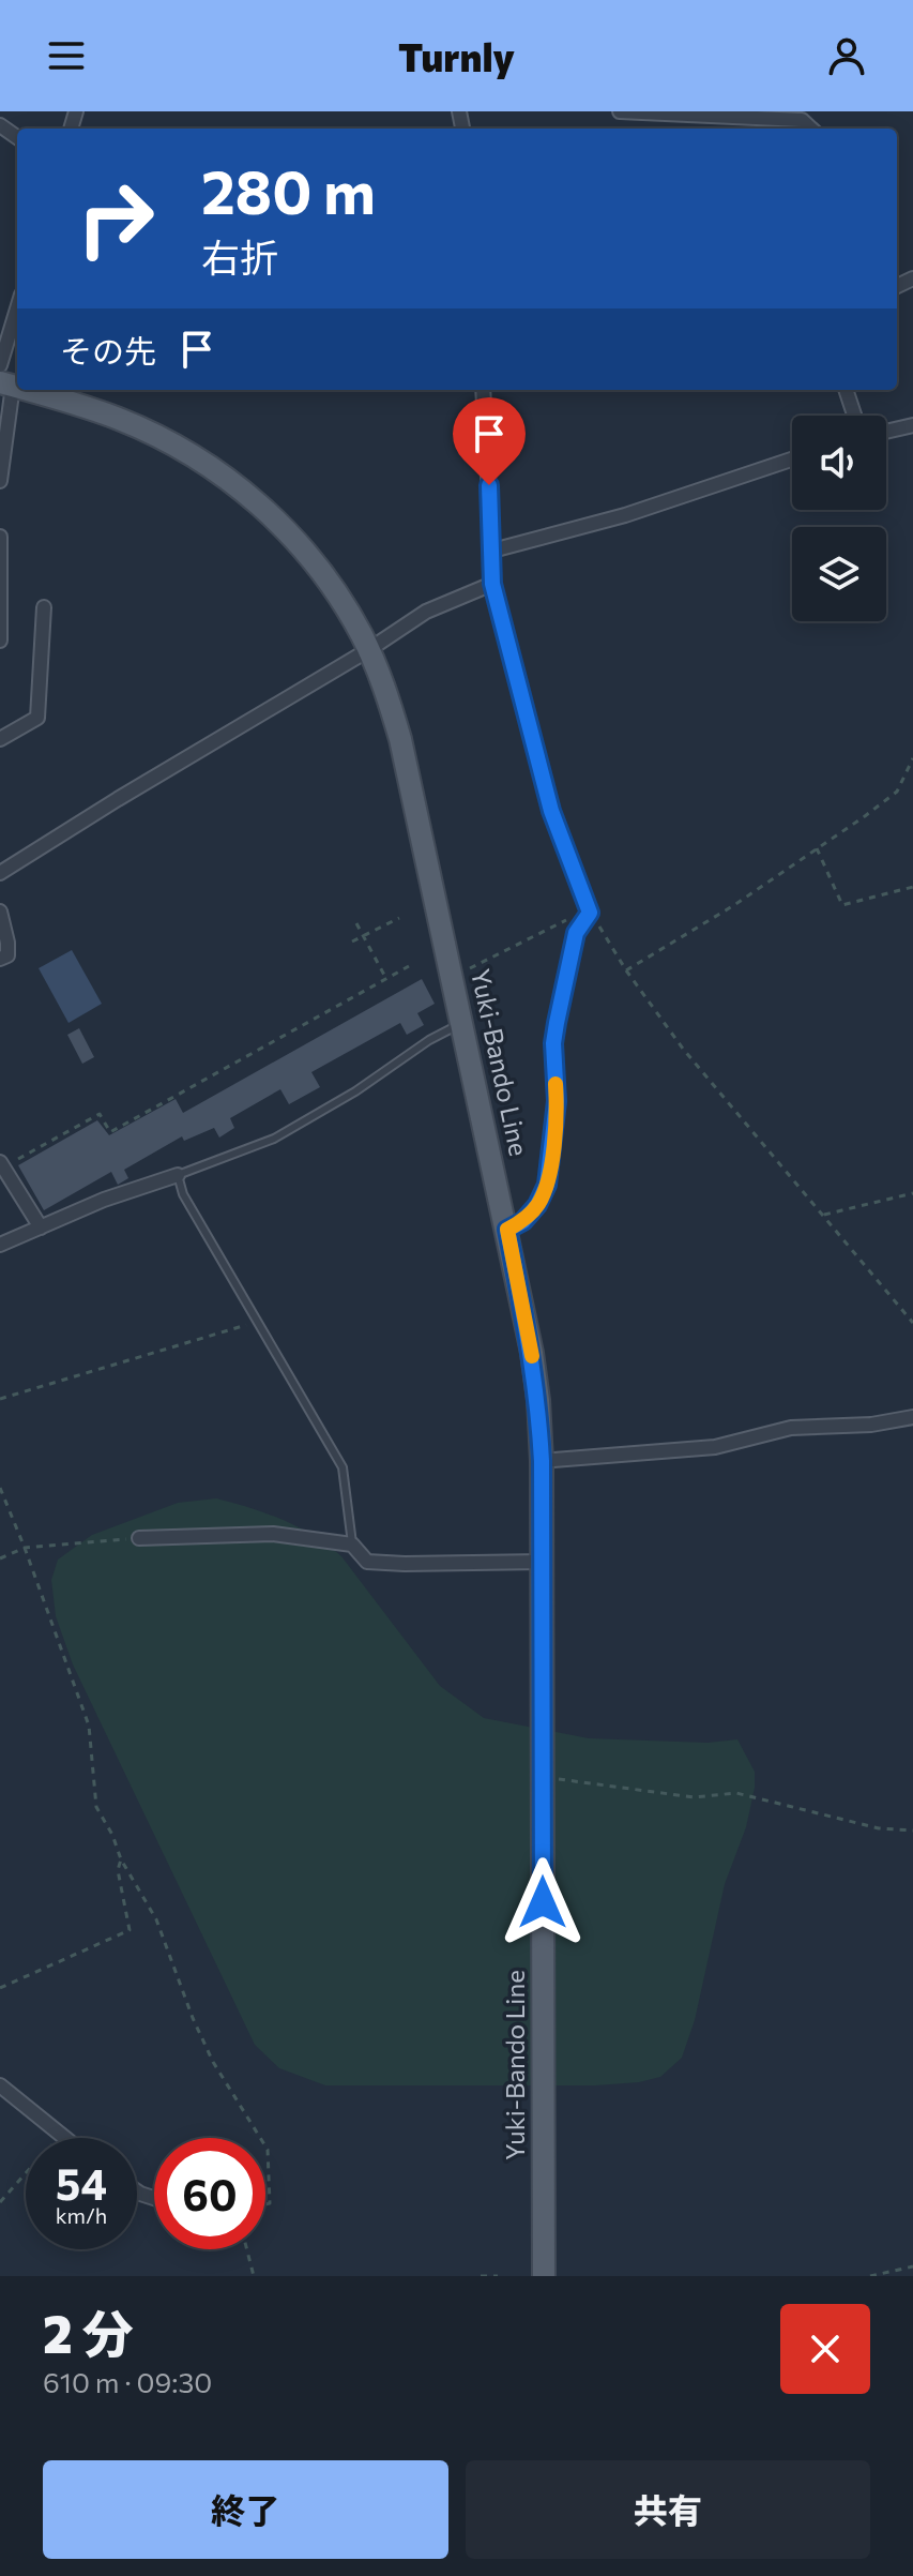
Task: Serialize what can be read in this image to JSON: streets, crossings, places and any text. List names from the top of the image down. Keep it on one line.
{"streets":{"main road":["Yuki-Bando Line"]},"page":{"header":"Turnly","turn":["280 m","右折"],"then":"その先","speed":"54 km/h","limit":"60","heading":["2 分","610 m · 09:30"],"buttons":["終了","共有"]}}
